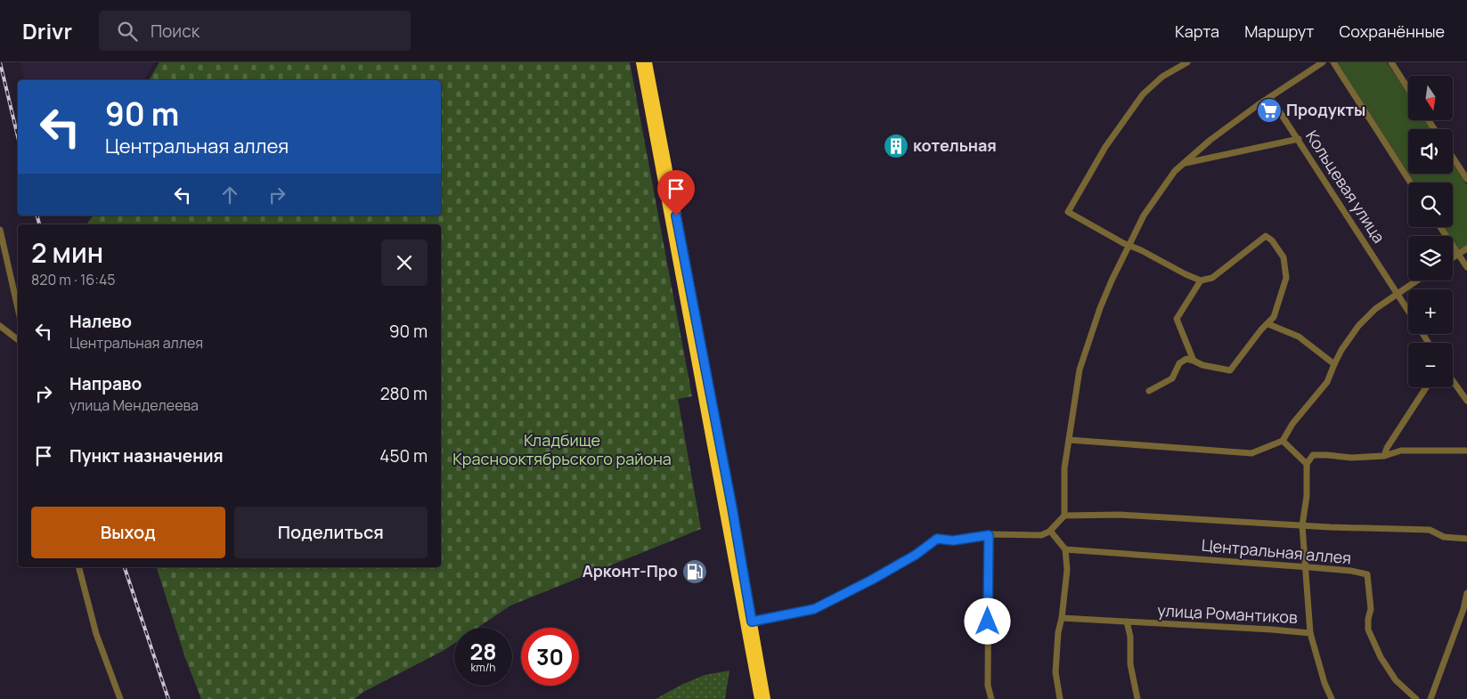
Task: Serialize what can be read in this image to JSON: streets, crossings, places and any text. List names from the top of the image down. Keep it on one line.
{"streets":{"street":["Кольцевая улица","Центральная аллея","улица Романтиков"]},"parks":["Кладбище Краснооктябрьского района"],"places":{"supermarket":["Продукты"],"building":["котельная"],"fuel station":["Арконт-Про"]},"north":"bottom","page":{"header":"Drivr","search":"Поиск","nav":["Карта","Маршрут","Сохранённые"],"map_buttons":["+","−"],"turn":["90 m","Центральная аллея"],"heading":["2 мин","820 m · 16:45"],"list":[{"name":"Налево","note":"Центральная аллея","value":"90 m"},{"name":"Направо","note":"улица Менделеева","value":"280 m"},{"name":"Пункт назначения","value":"450 m"}],"buttons":["Выход","Поделиться"],"speed":"28 km/h","limit":"30"}}
